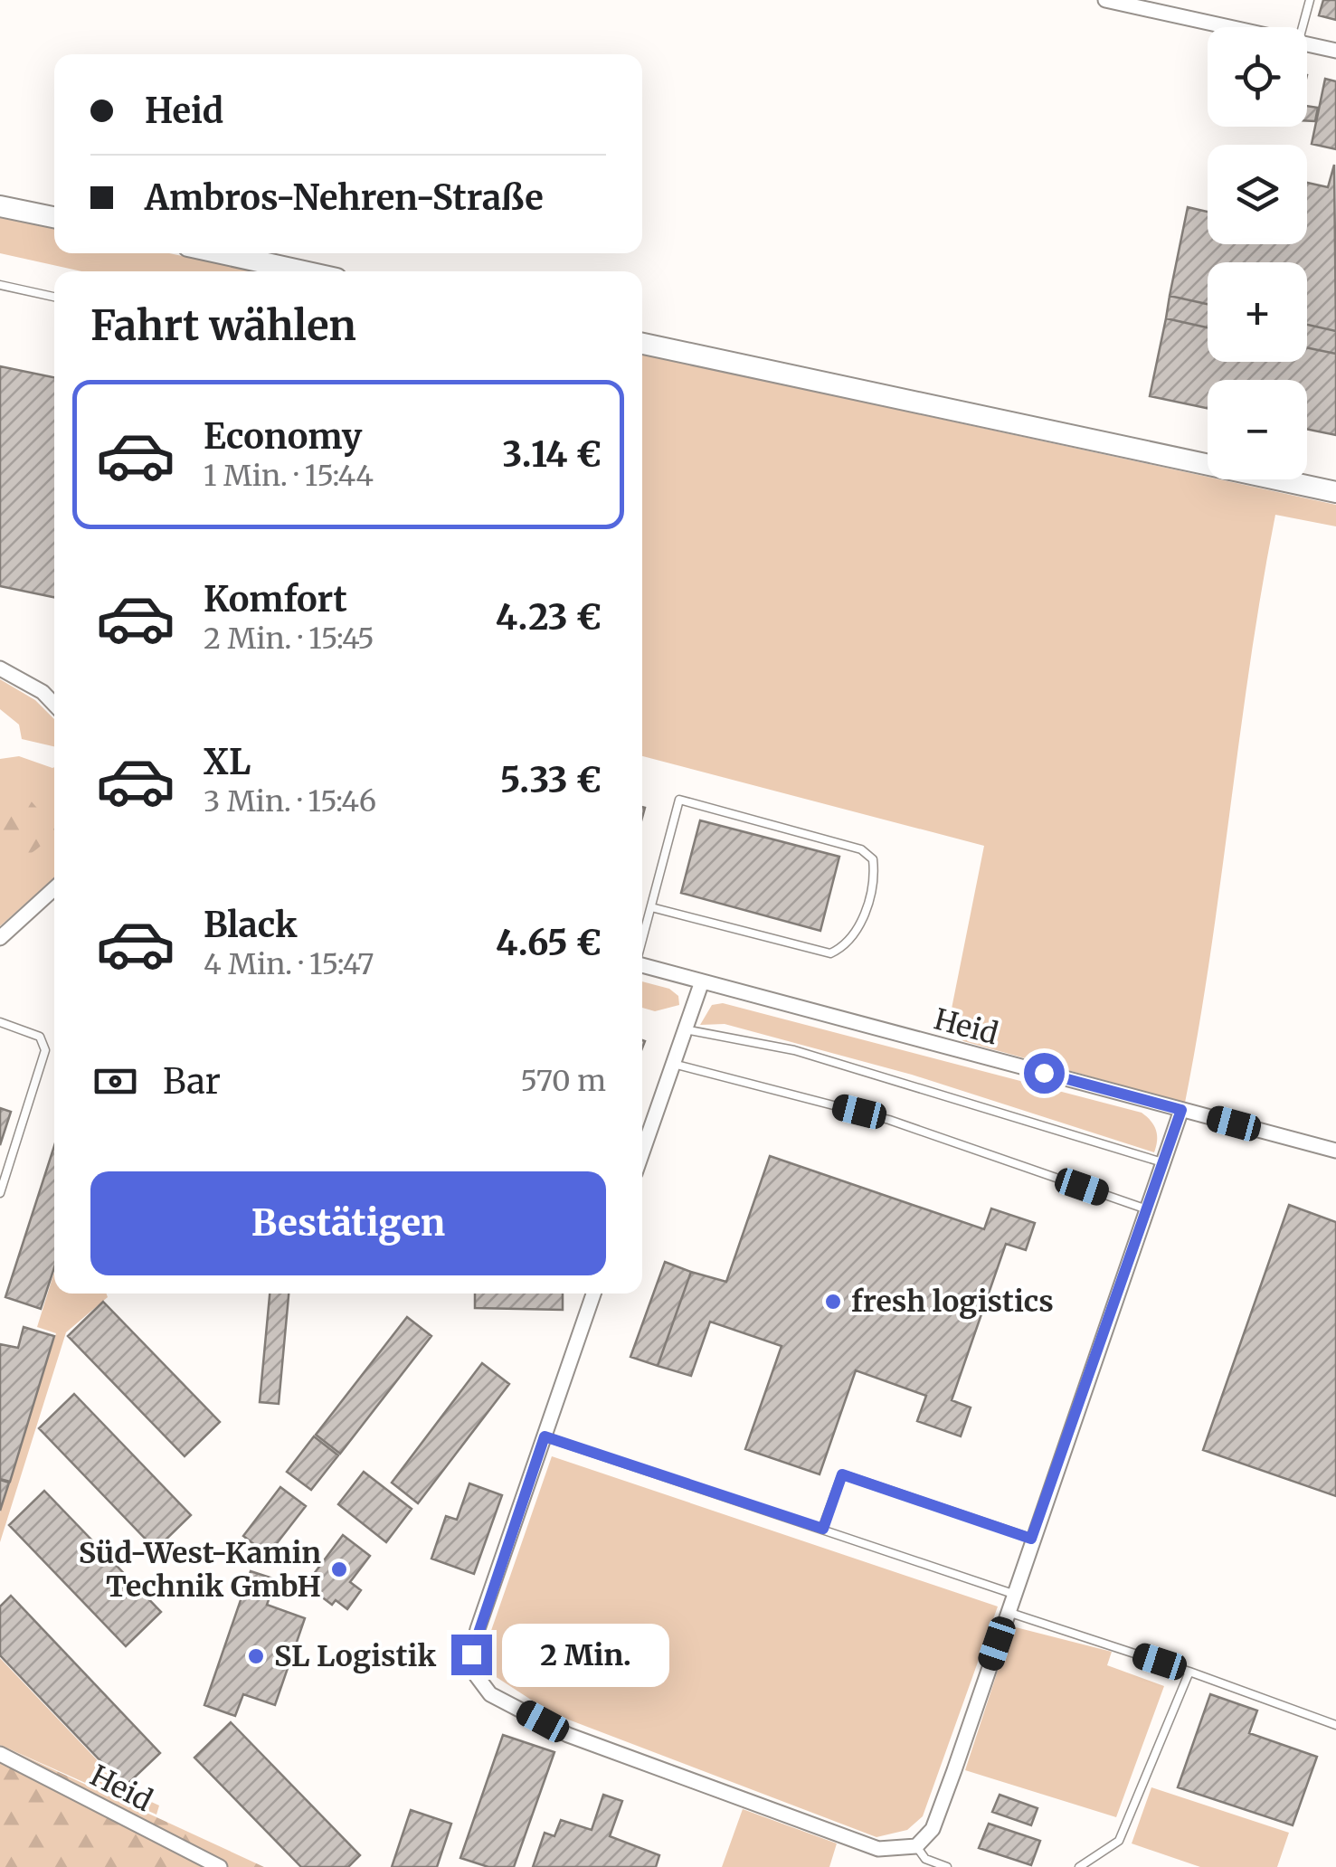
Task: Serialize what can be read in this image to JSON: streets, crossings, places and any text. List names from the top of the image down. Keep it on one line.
{"streets":{"street":["Heid"]},"places":["fresh logistics","Süd-West-Kamin Technik GmbH","SL Logistik"],"page":{"map_buttons":["+","−"],"banner":["Heid","Ambros-Nehren-Straße"],"heading":"Fahrt wählen","list":[{"name":"Economy","note":"1 Min. · 15:44","value":"3.14 €"},{"name":"Komfort","note":"2 Min. · 15:45","value":"4.23 €"},{"name":"XL","note":"3 Min. · 15:46","value":"5.33 €"},{"name":"Black","note":"4 Min. · 15:47","value":"4.65 €"}],"pay":["Bar","570 m"],"buttons":"Bestätigen","bubble":"2 Min."}}
